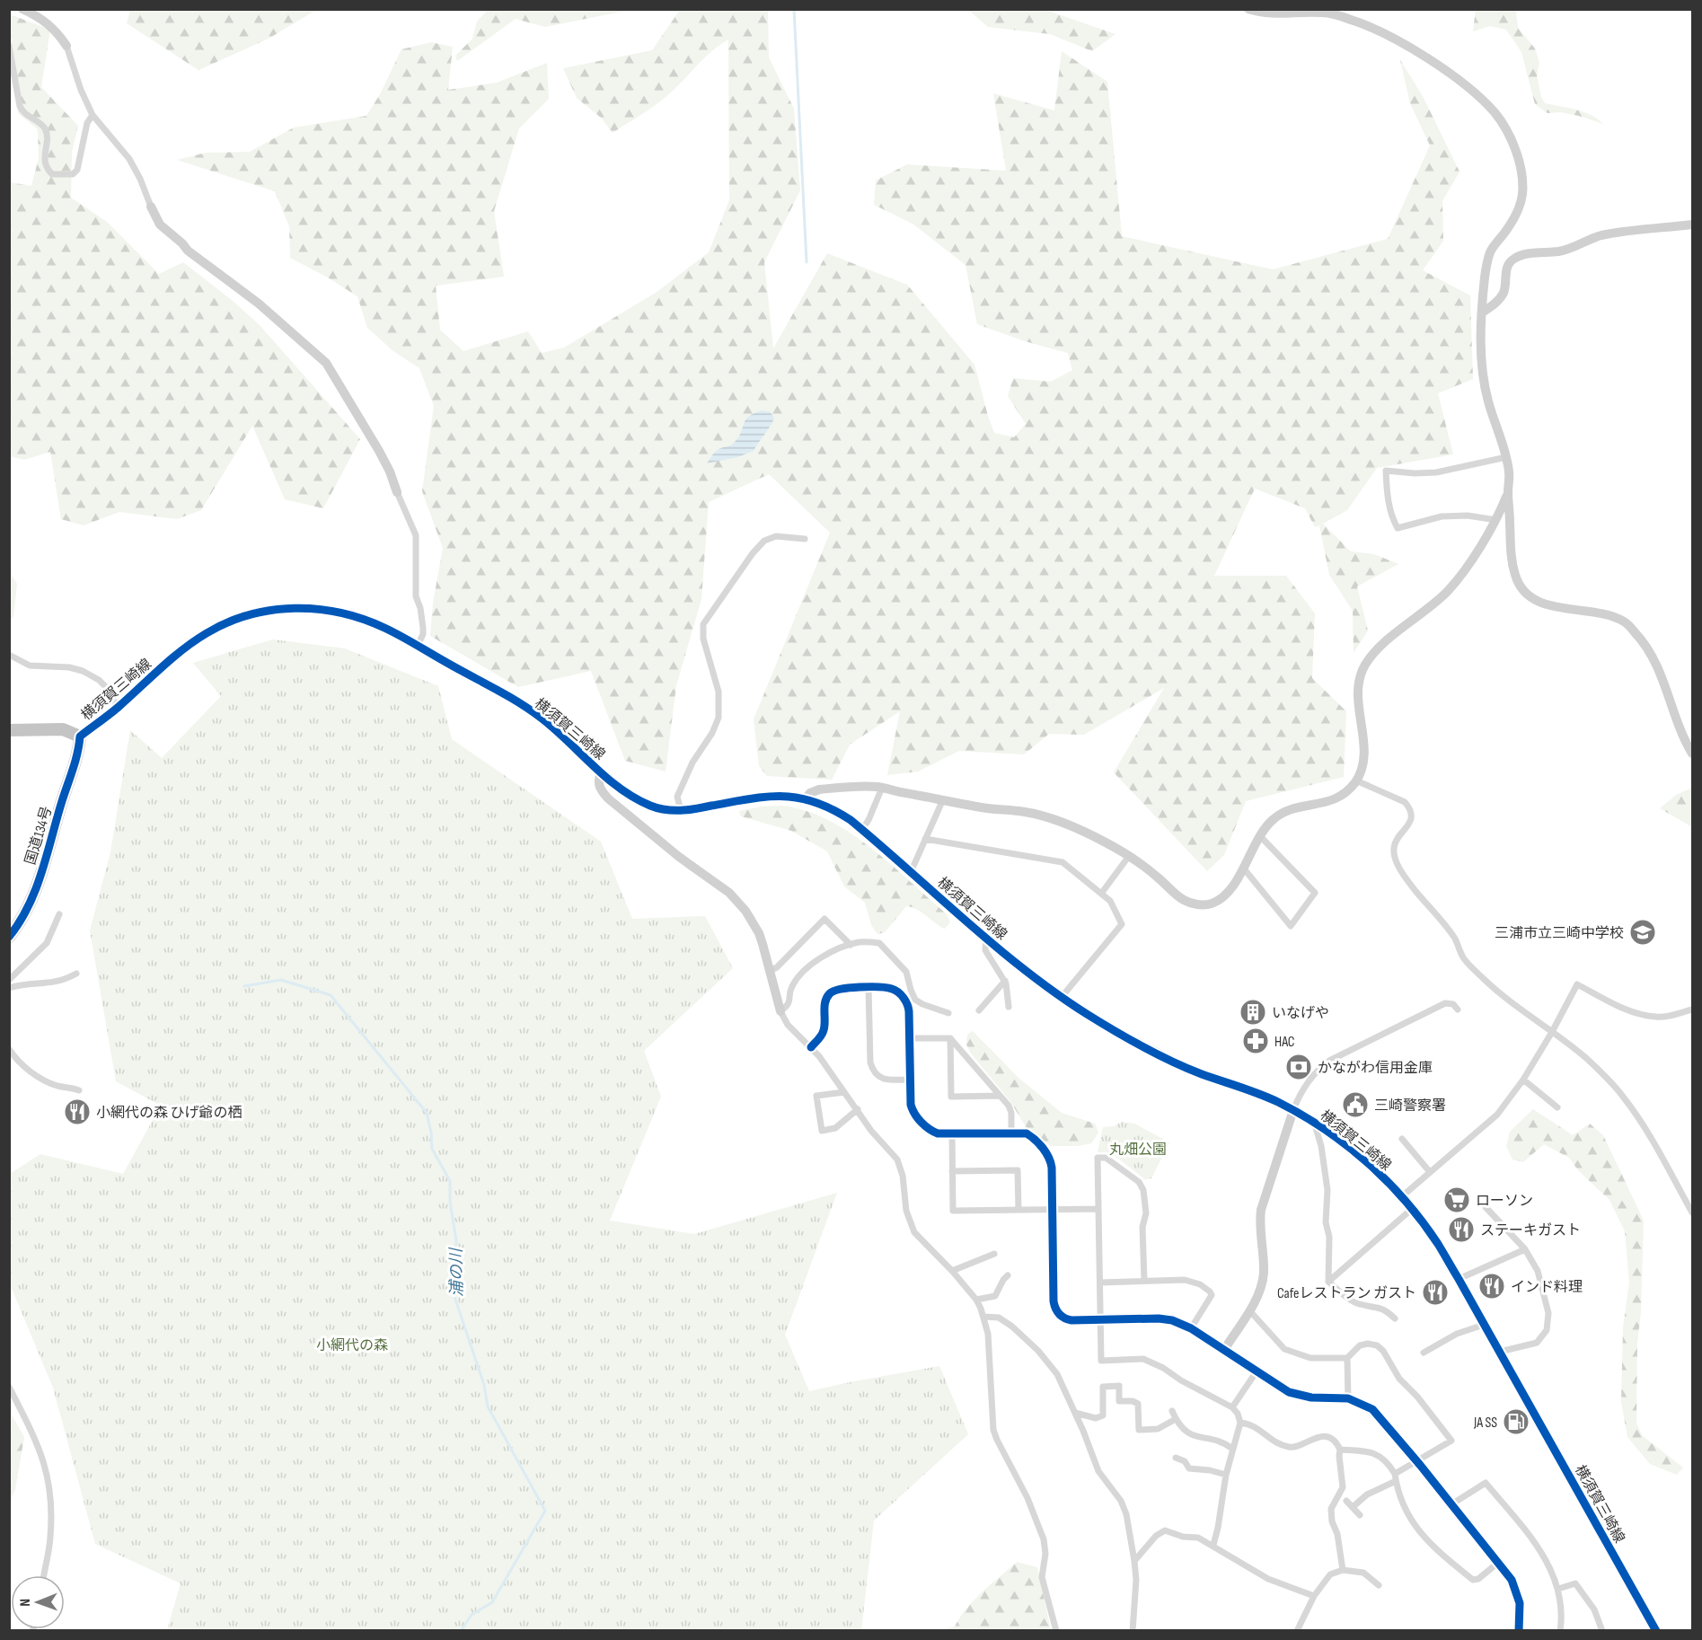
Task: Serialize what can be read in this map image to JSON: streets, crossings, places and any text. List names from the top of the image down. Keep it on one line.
{"streets":{"highway":["国道134号"],"main road":["横須賀三崎線"]},"crossings":[["横須賀三崎線","国道134号"]],"water":["浦の川"],"parks":["丸畑公園","小網代の森"],"places":{"school or university":["三浦市立三崎中学校"],"building":["いなげや"],"pharmacy":["HAC"],"bank":["かながわ信用金庫"],"public building":["三崎警察署"],"restaurant":["小網代の森 ひげ爺の栖","ステーキガスト","インド料理","Cafeレストラン ガスト"],"supermarket":["ローソン"],"fuel station":["JA SS"]},"north":"left"}
